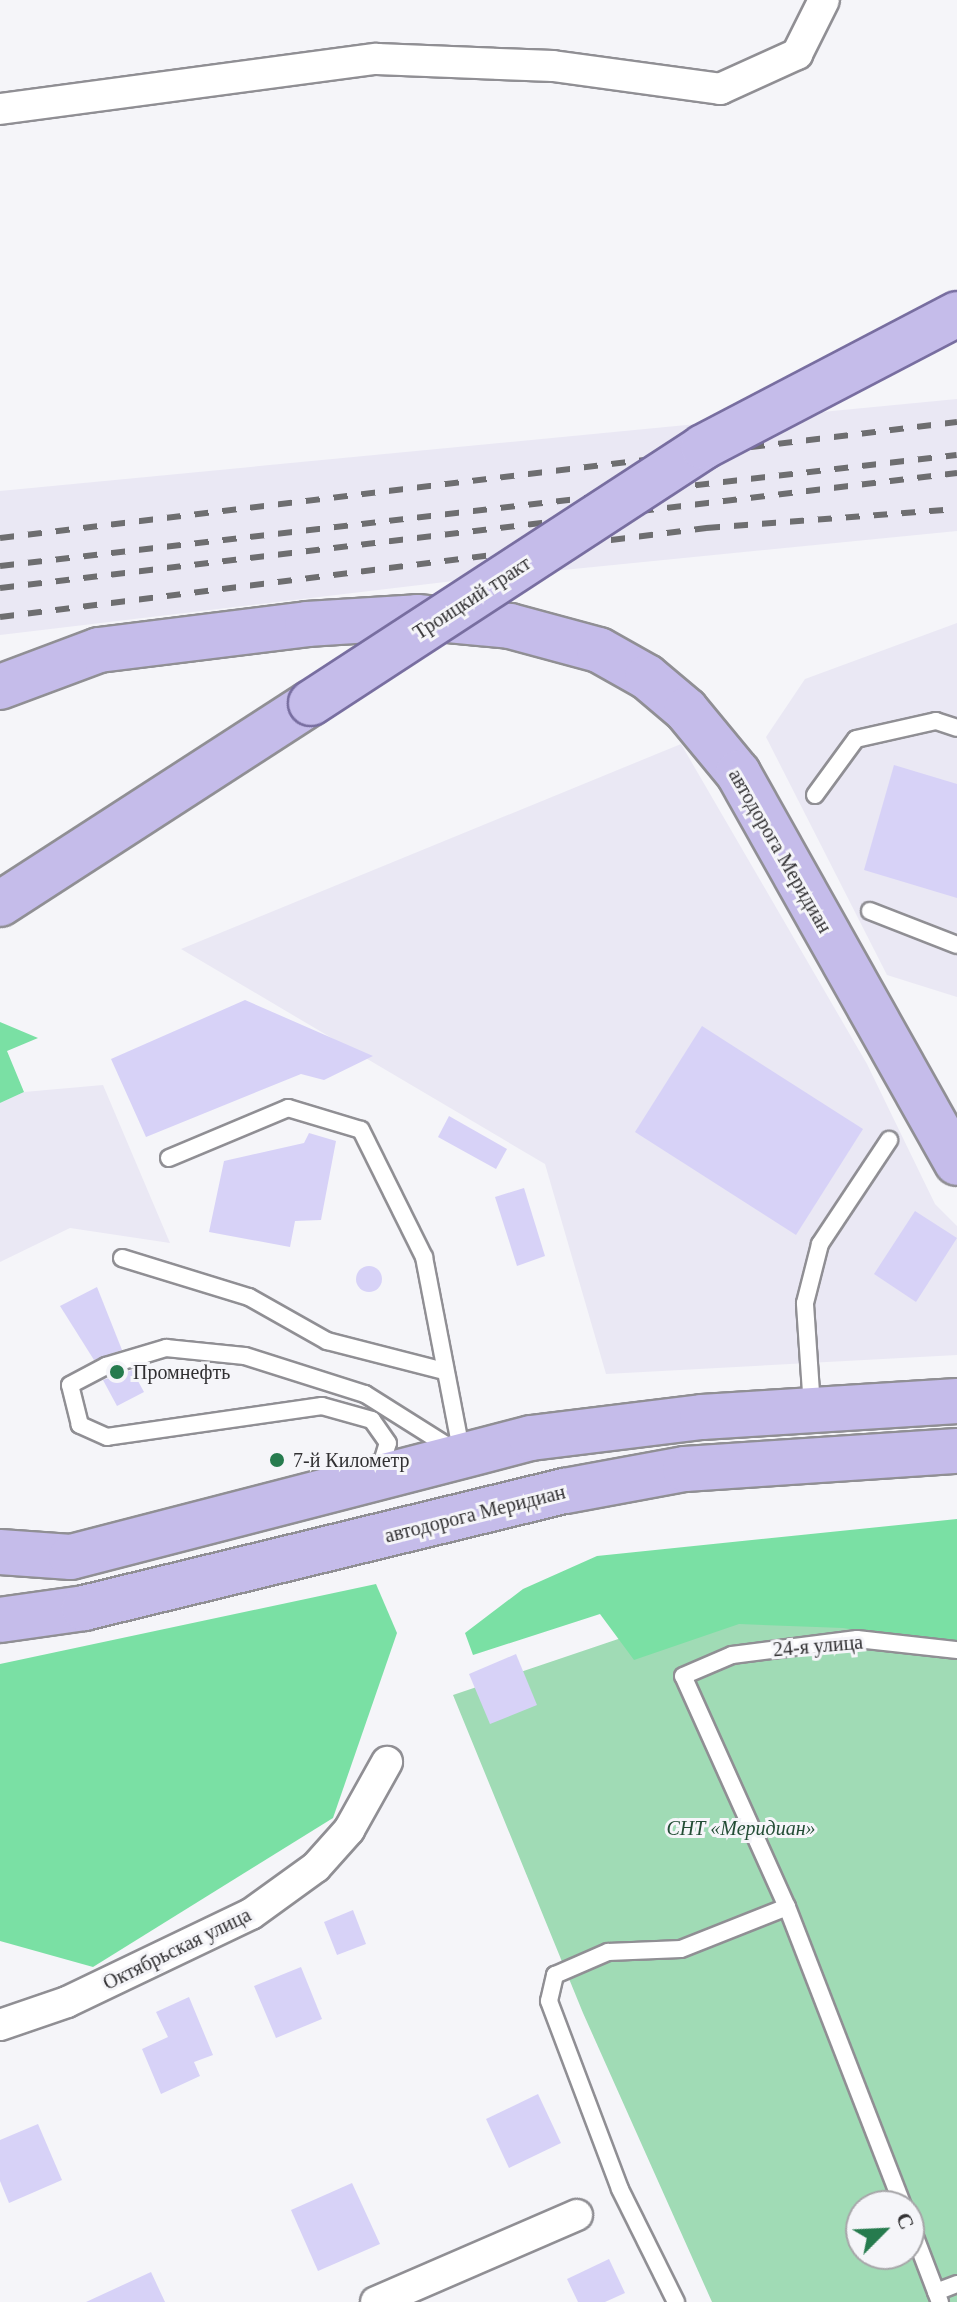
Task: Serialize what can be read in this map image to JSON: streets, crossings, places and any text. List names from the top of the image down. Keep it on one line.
{"streets":{"main road":["Троицкий тракт","автодорога Меридиан"],"street":["Октябрьская улица"],"lane":["24-я улица"]},"parks":["СНТ «Меридиан»"],"places":["Промнефть","7-й Километр"],"north":"top right"}
